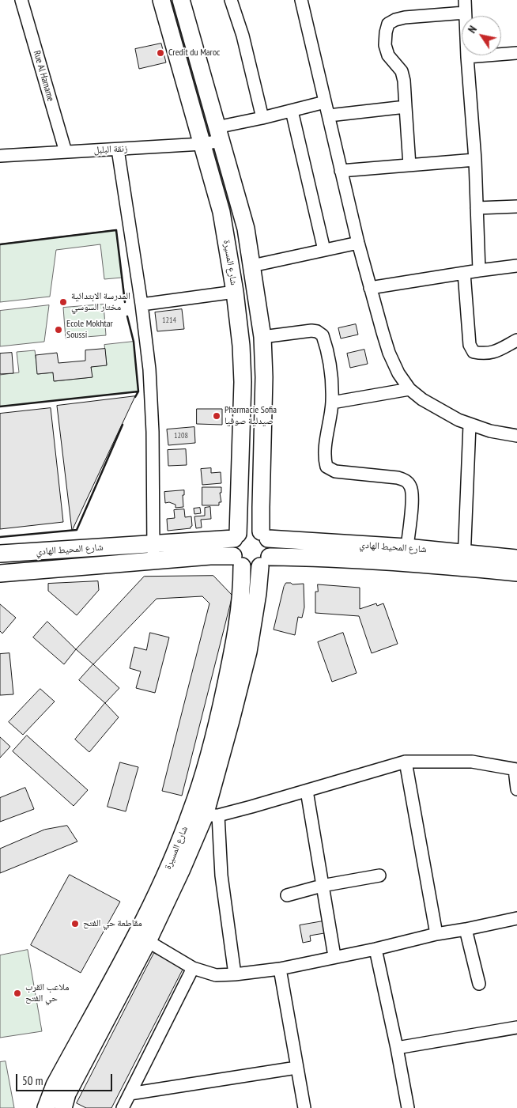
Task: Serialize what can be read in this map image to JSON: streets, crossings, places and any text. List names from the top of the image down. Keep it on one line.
{"streets":{"street":["Rue Al Hamame","زنقة البلبل","شارع المسيرة","شارع المحيط الهادي"]},"crossings":[["Rue Al Hamame","زنقة البلبل"],["زنقة البلبل","شارع المسيرة"],["شارع المسيرة","شارع المحيط الهادي"]],"places":["Credit du Maroc","المدرسة الابتدائية مختار السوسي","Ecole Mokhtar Soussi","Pharmacie Sofia صيدلية صوفيا","مقاطعة حي الفتح","ملاعب القرب حي الفتح"],"house_numbers":["1214","1208"],"scale_bar":"50 m","north":"top left"}
